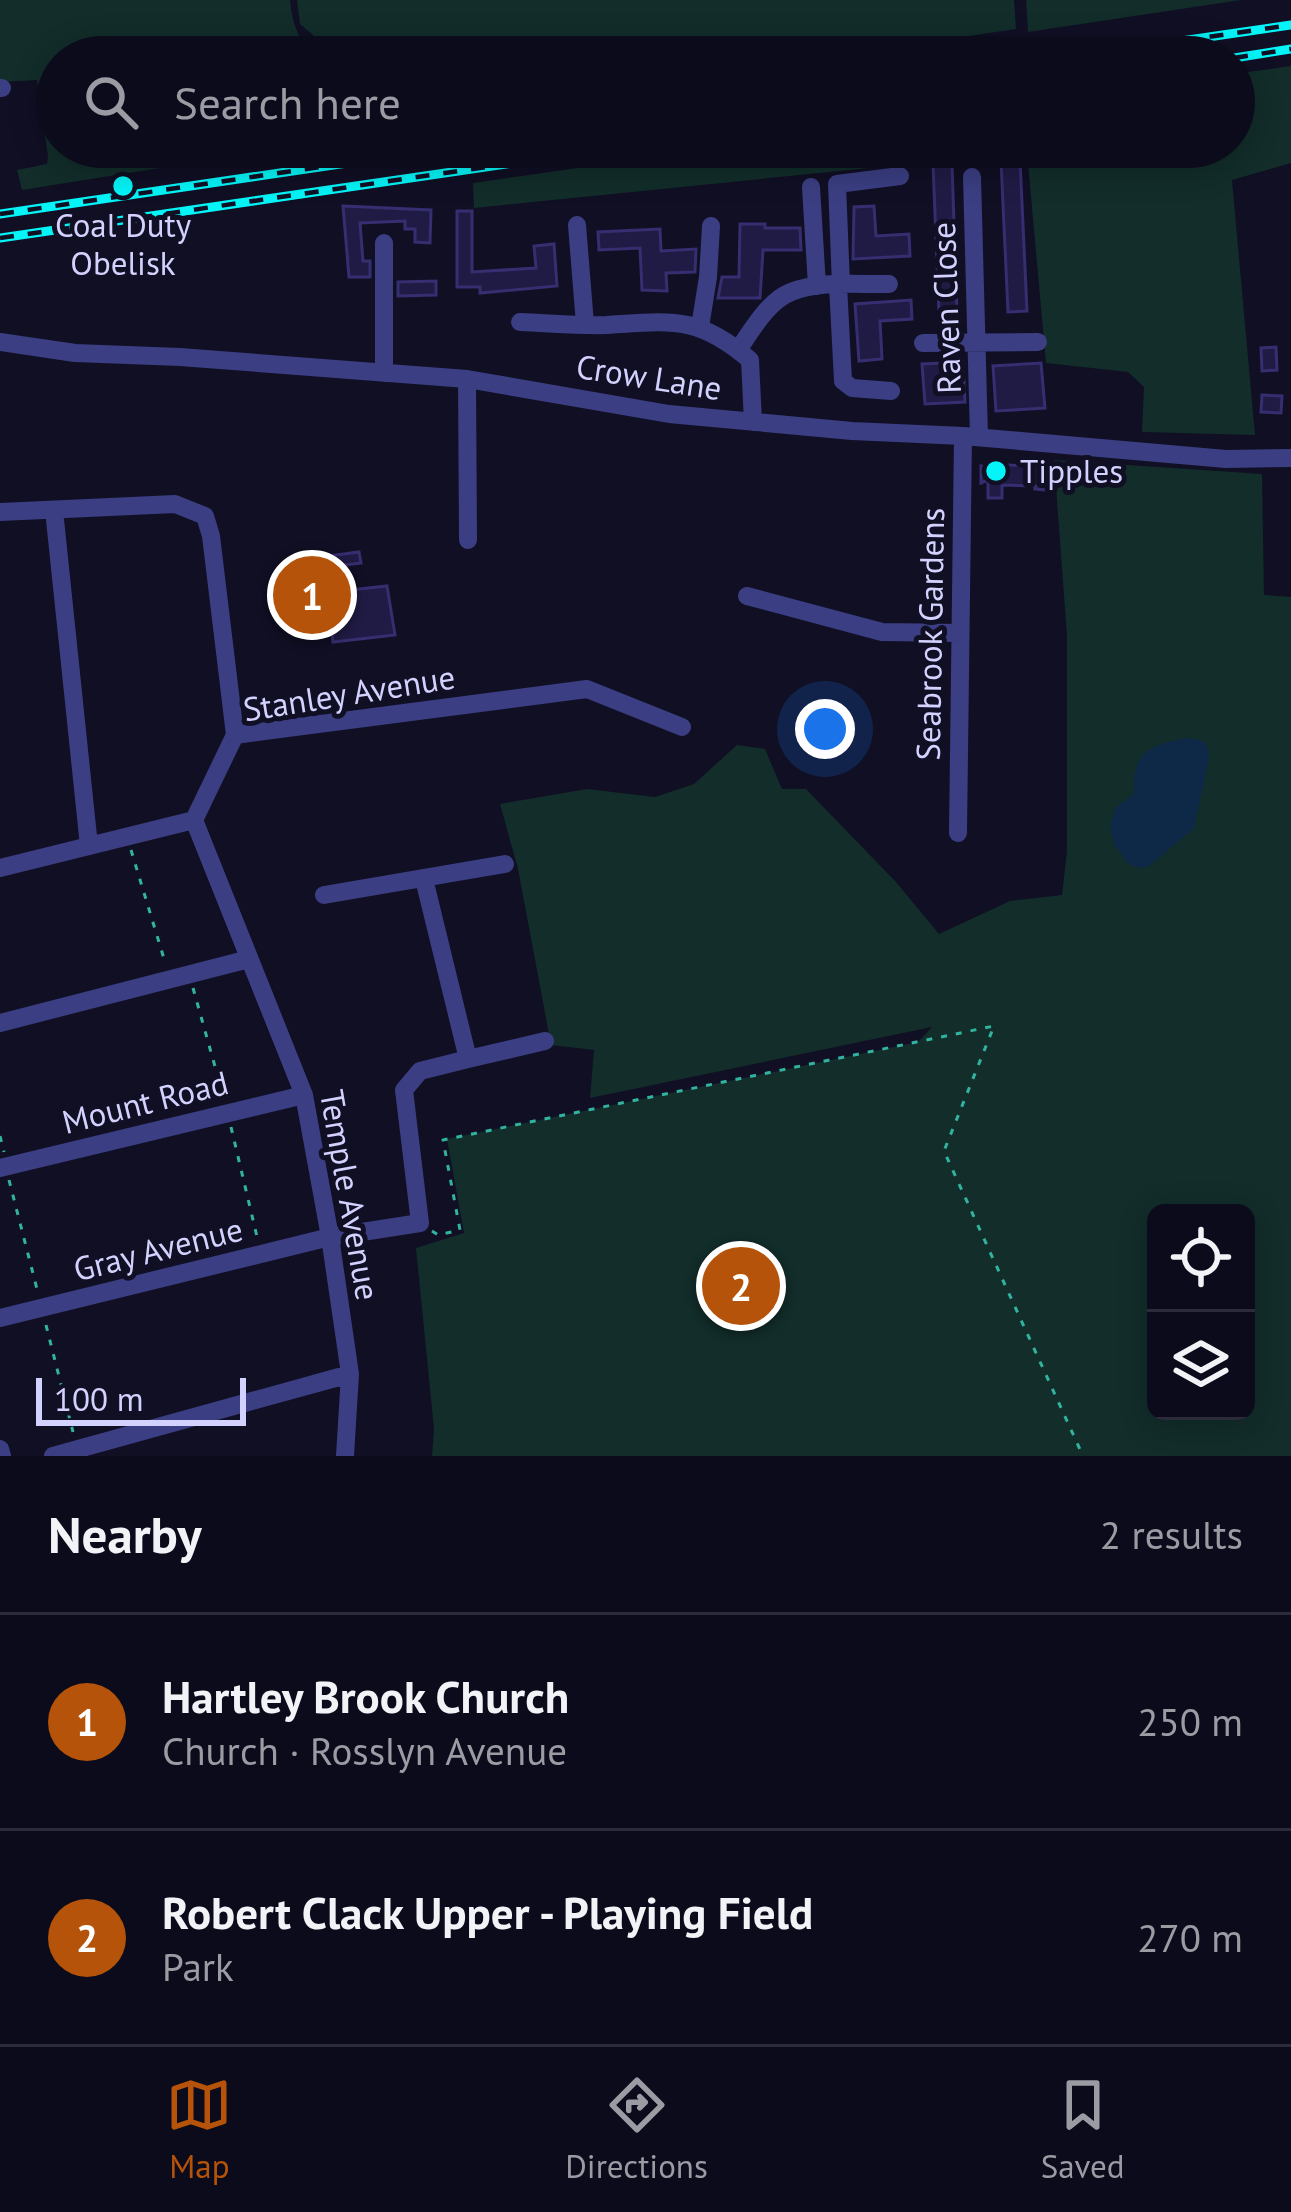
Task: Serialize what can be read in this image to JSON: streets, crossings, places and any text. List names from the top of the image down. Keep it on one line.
{"streets":{"street":["Raven Close","Crow Lane","Seabrook Gardens","Stanley Avenue","Mount Road","Temple Avenue","Gray Avenue"]},"crossings":[["Raven Close","Crow Lane"],["Raven Close","Seabrook Gardens"],["Crow Lane","Seabrook Gardens"],["Stanley Avenue","Temple Avenue"],["Mount Road","Temple Avenue"],["Temple Avenue","Gray Avenue"]],"places":["Coal Duty Obelisk","Tipples"],"scale_bar":"100 m","page":{"search":"Search here","pins":["1","2"],"scale":"100 m","heading":["Nearby","2 results"],"list":[{"mark":"1","name":"Hartley Brook Church","note":"Church · Rosslyn Avenue","value":"250 m"},{"mark":"2","name":"Robert Clack Upper - Playing Field","note":"Park","value":"270 m"}],"nav":["Map","Directions","Saved"]}}
